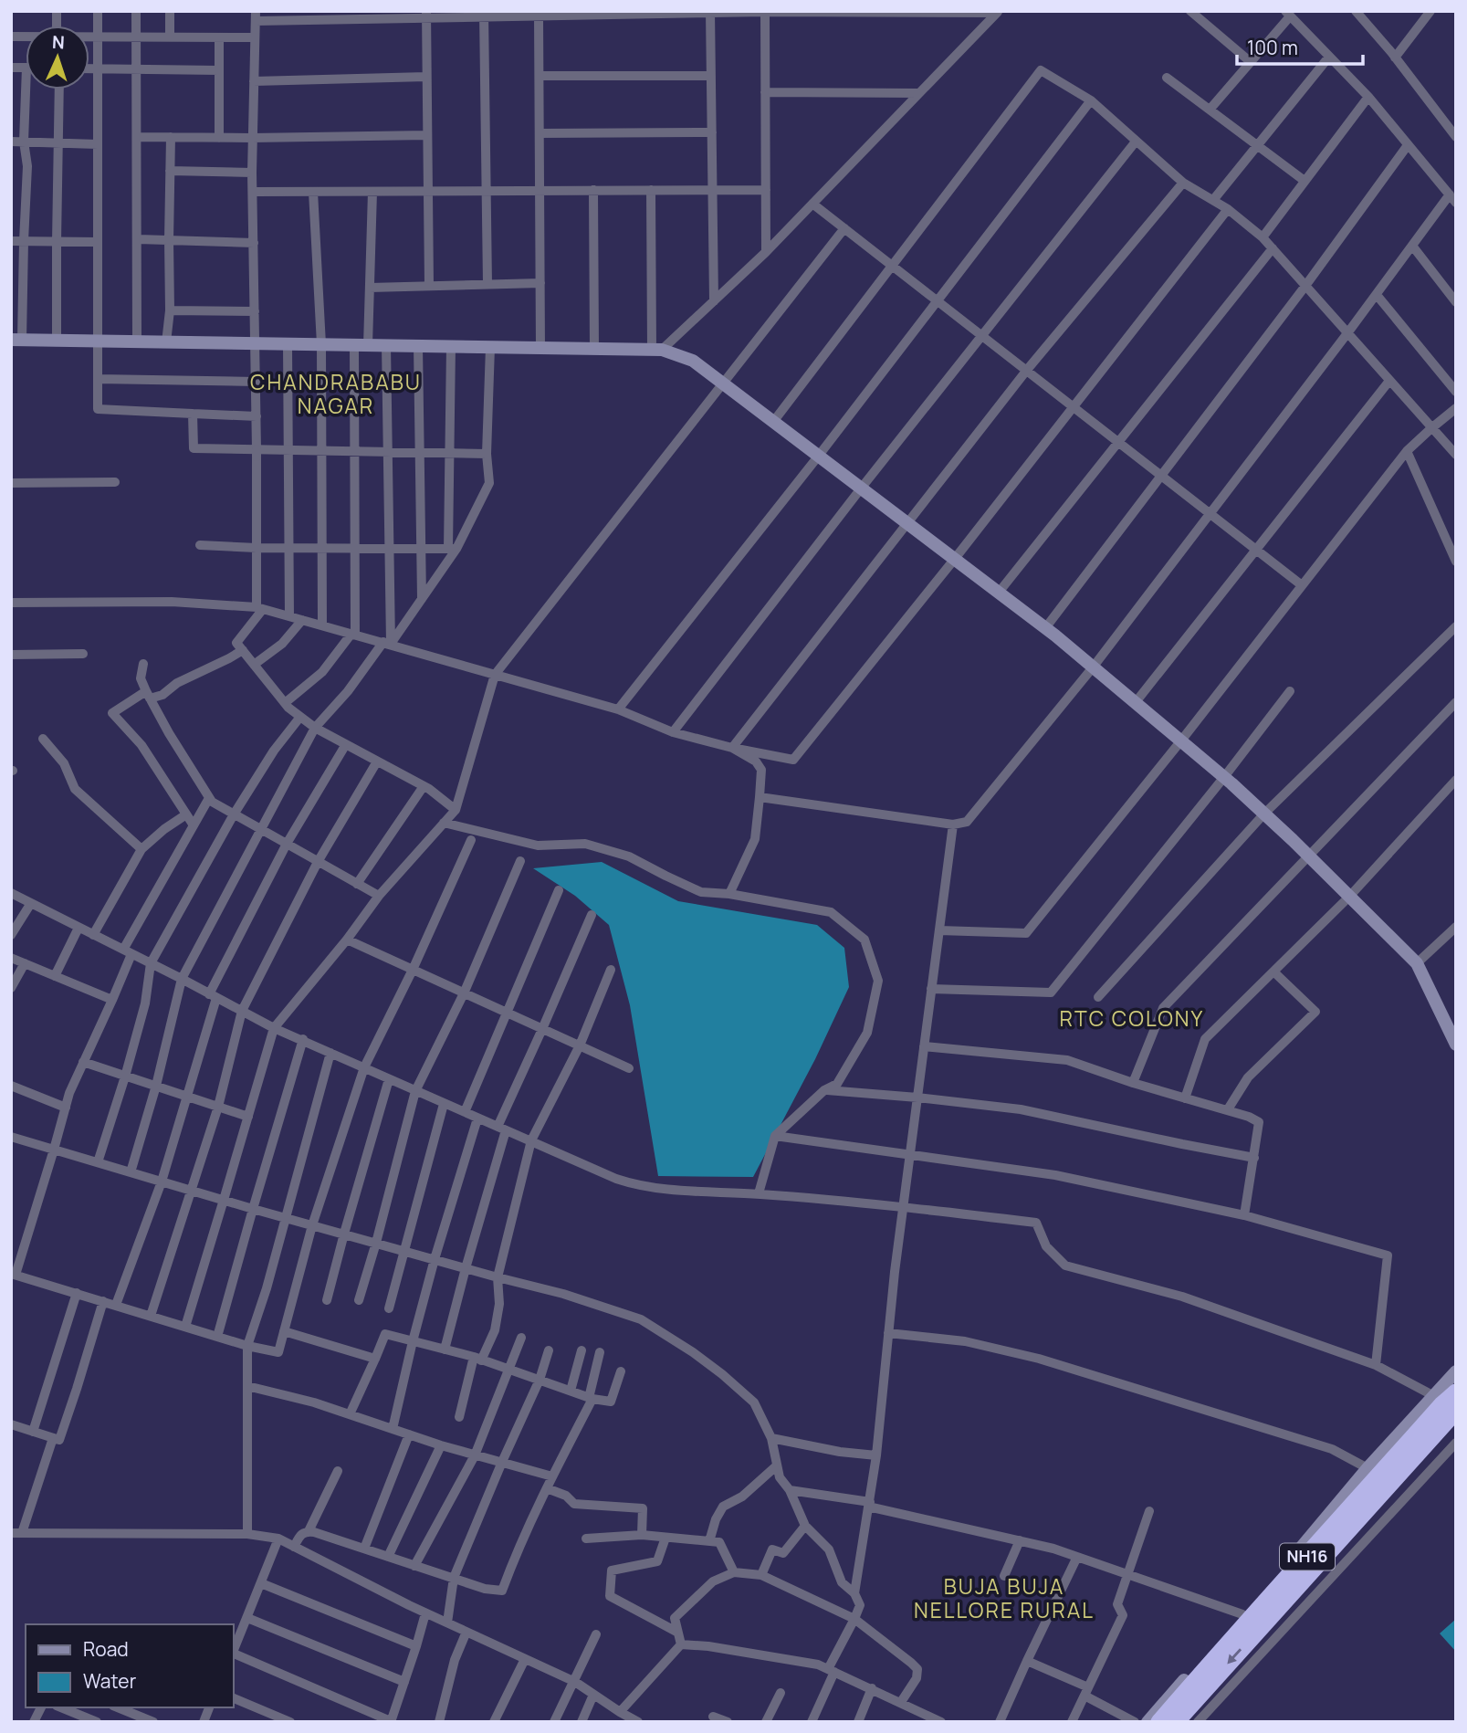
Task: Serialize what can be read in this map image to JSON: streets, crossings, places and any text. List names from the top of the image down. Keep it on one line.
{"streets":{"highway":["NH16"]},"districts":["CHANDRABABU NAGAR","RTC COLONY","BUJA BUJA NELLORE RURAL"],"legend":["Road","Water"],"scale_bar":"100 m","north":"top"}
